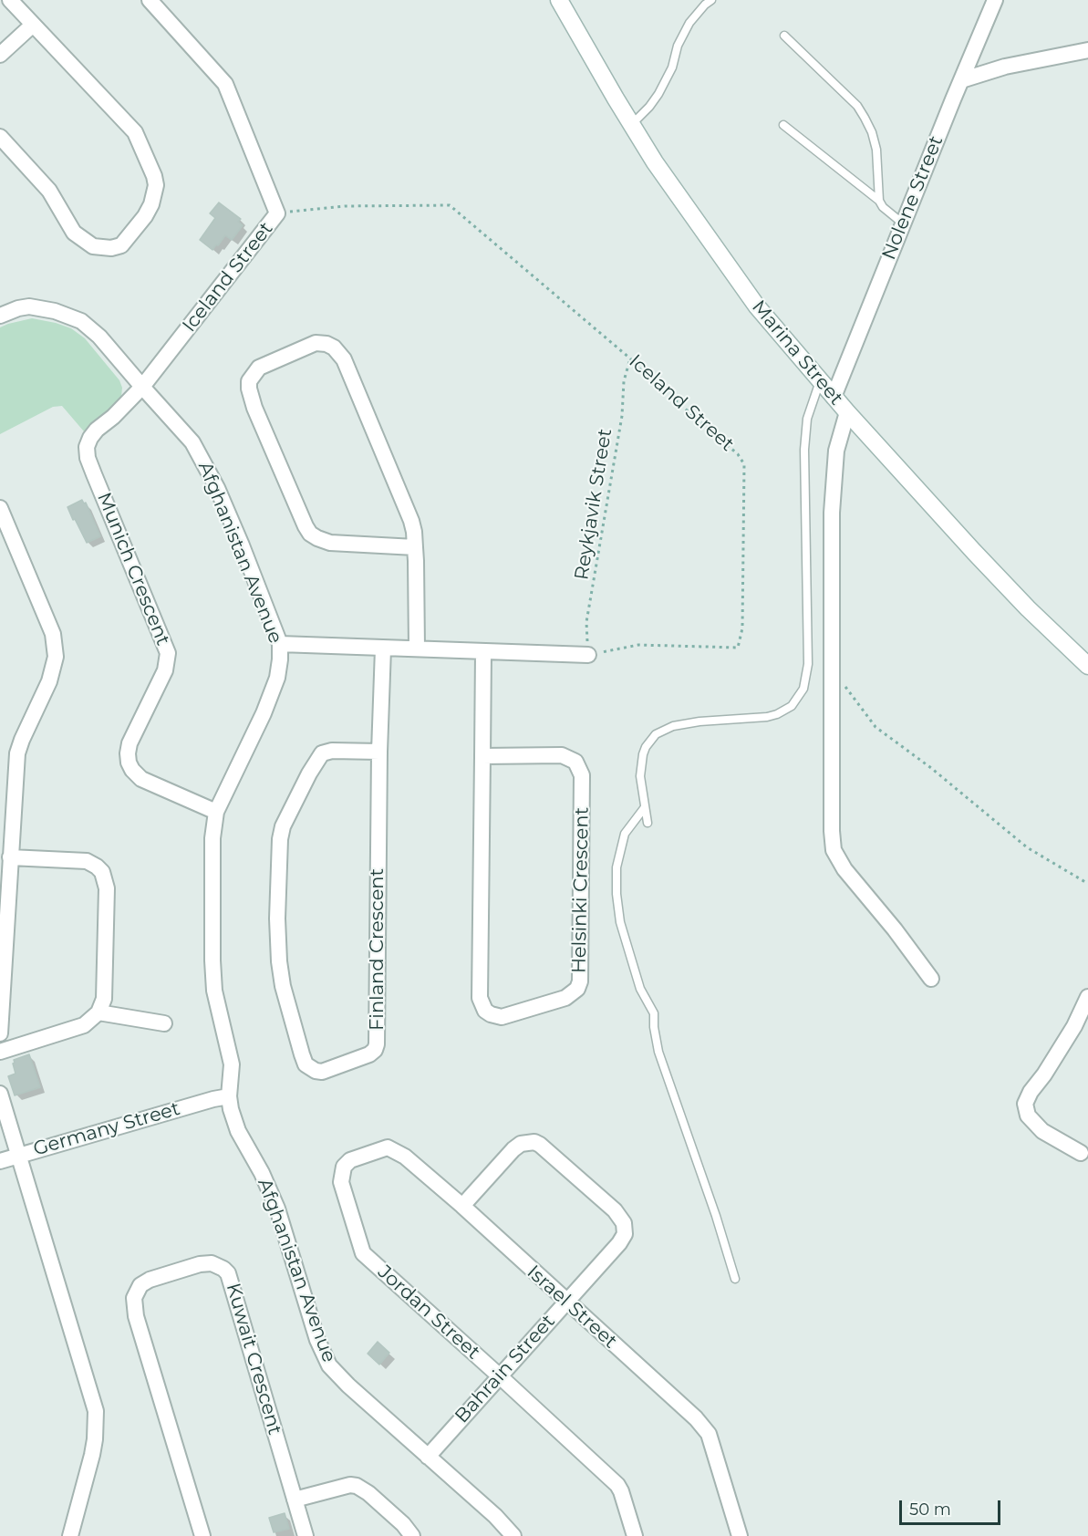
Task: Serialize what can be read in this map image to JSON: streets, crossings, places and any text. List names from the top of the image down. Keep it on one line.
{"streets":{"main road":["Marina Street"],"street":["Nolene Street","Iceland Street","Afghanistan Avenue","Munich Crescent","Helsinki Crescent","Finland Crescent","Germany Street","Israel Street","Jordan Street","Kuwait Crescent","Bahrain Street"],"path":["Reykjavik Street"]},"crossings":[["Nolene Street","Marina Street"],["Iceland Street","Reykjavik Street"],["Iceland Street","Afghanistan Avenue"],["Iceland Street","Munich Crescent"],["Afghanistan Avenue","Munich Crescent"],["Afghanistan Avenue","Germany Street"],["Afghanistan Avenue","Bahrain Street"],["Israel Street","Jordan Street"],["Israel Street","Bahrain Street"],["Jordan Street","Bahrain Street"]],"scale_bar":"50 m"}
